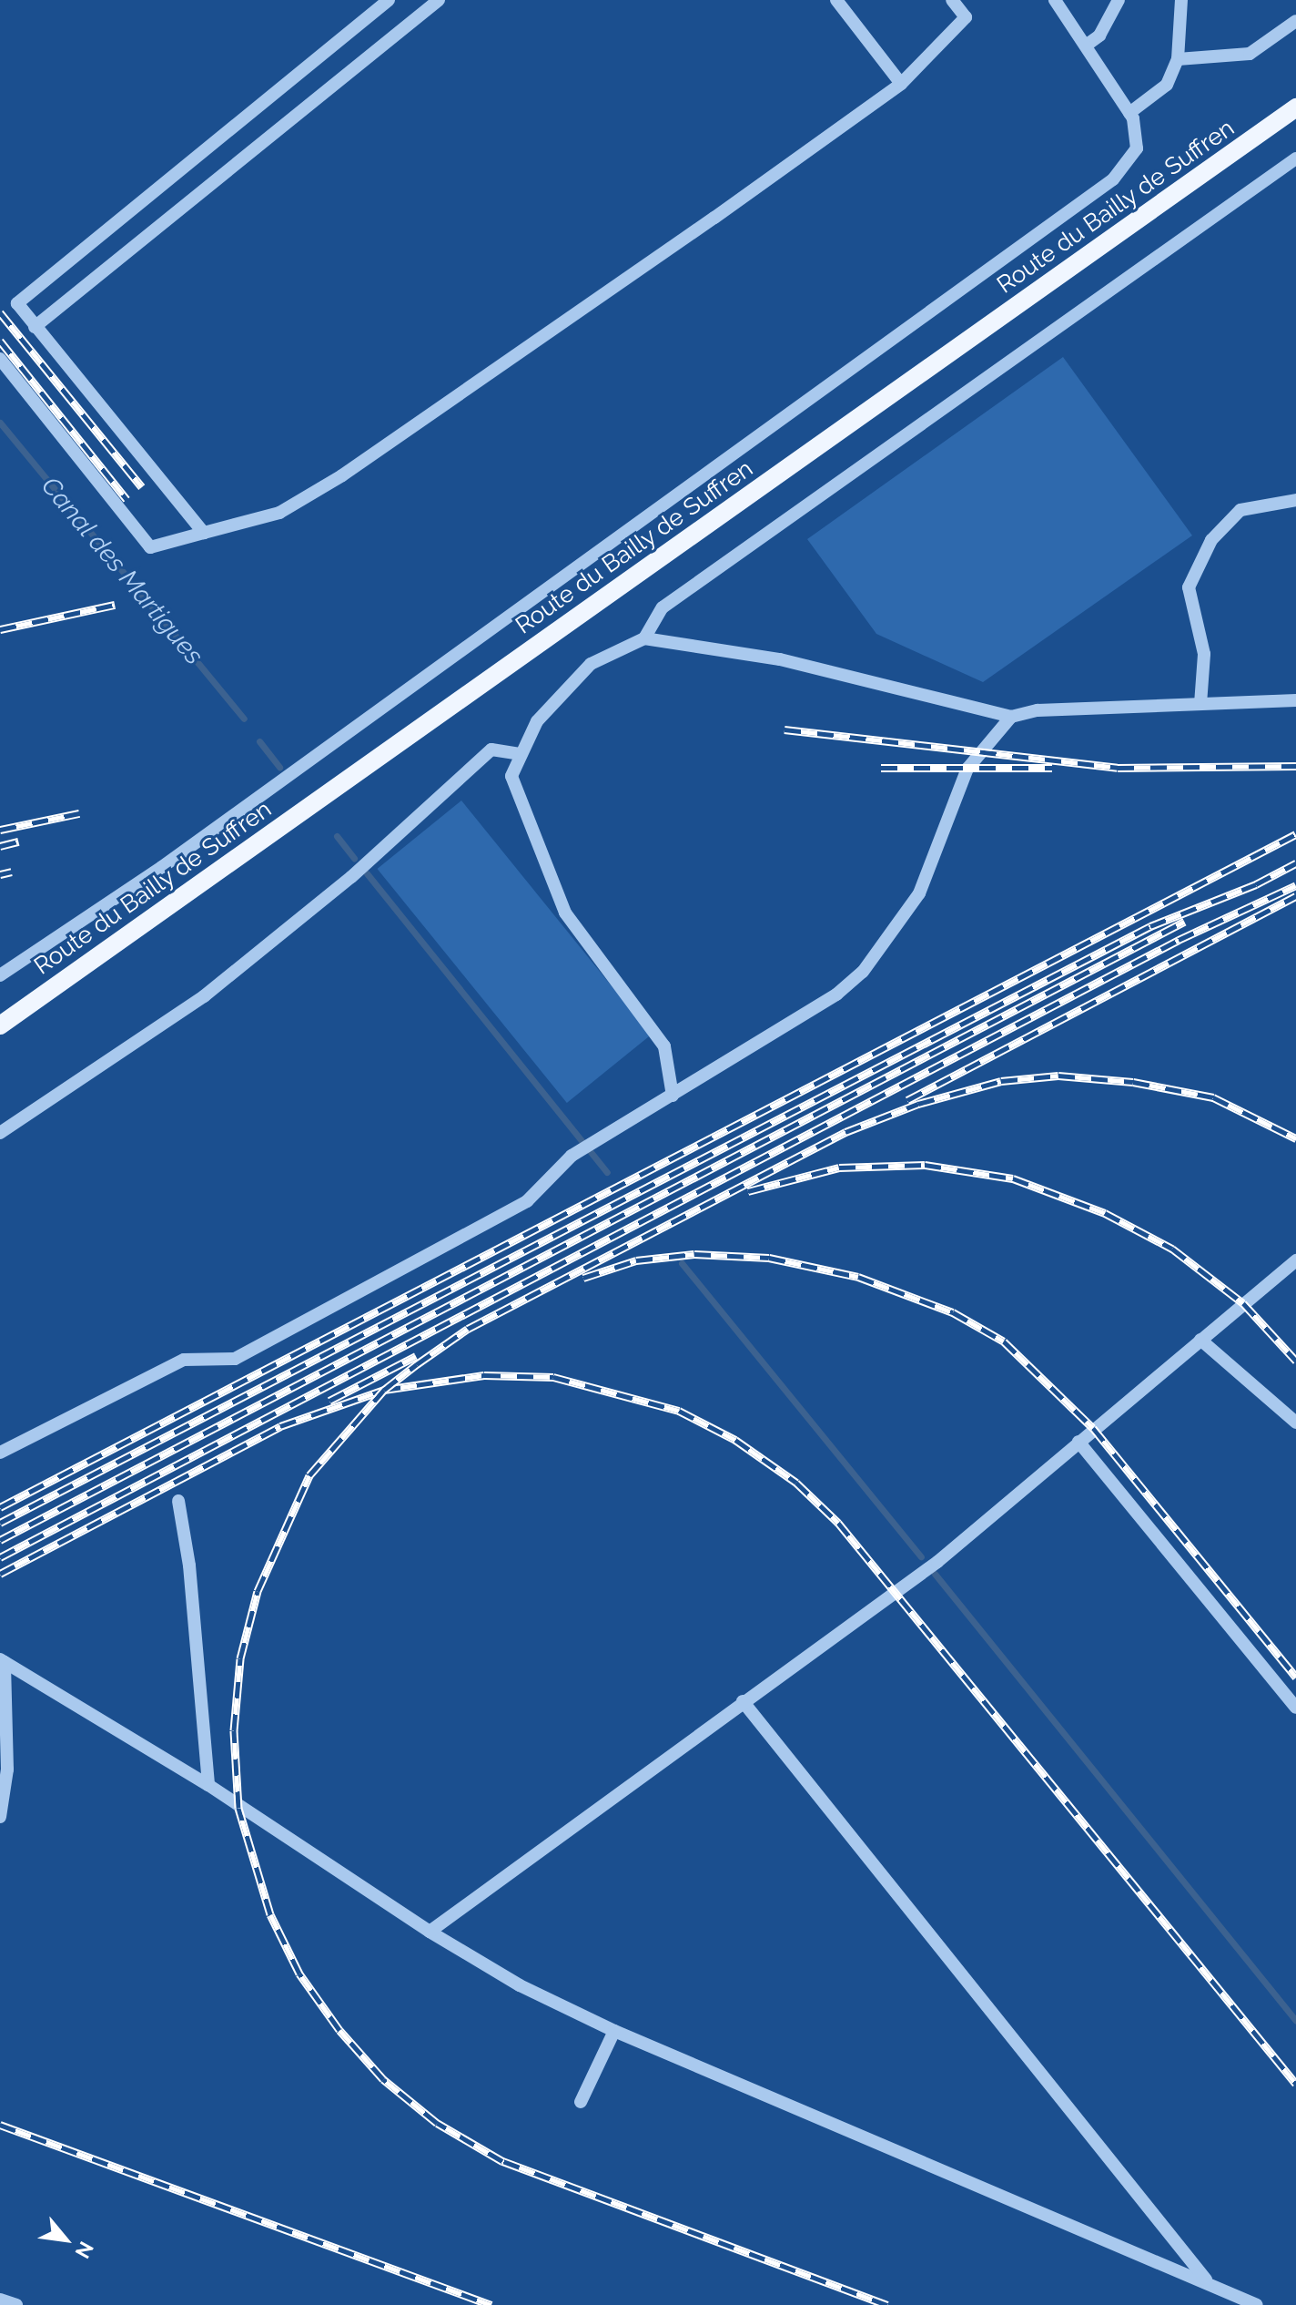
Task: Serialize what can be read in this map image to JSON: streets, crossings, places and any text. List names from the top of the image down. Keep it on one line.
{"streets":{"main road":["Route du Bailly de Suffren"]},"water":["Canal des Martigues"],"north":"bottom right"}
